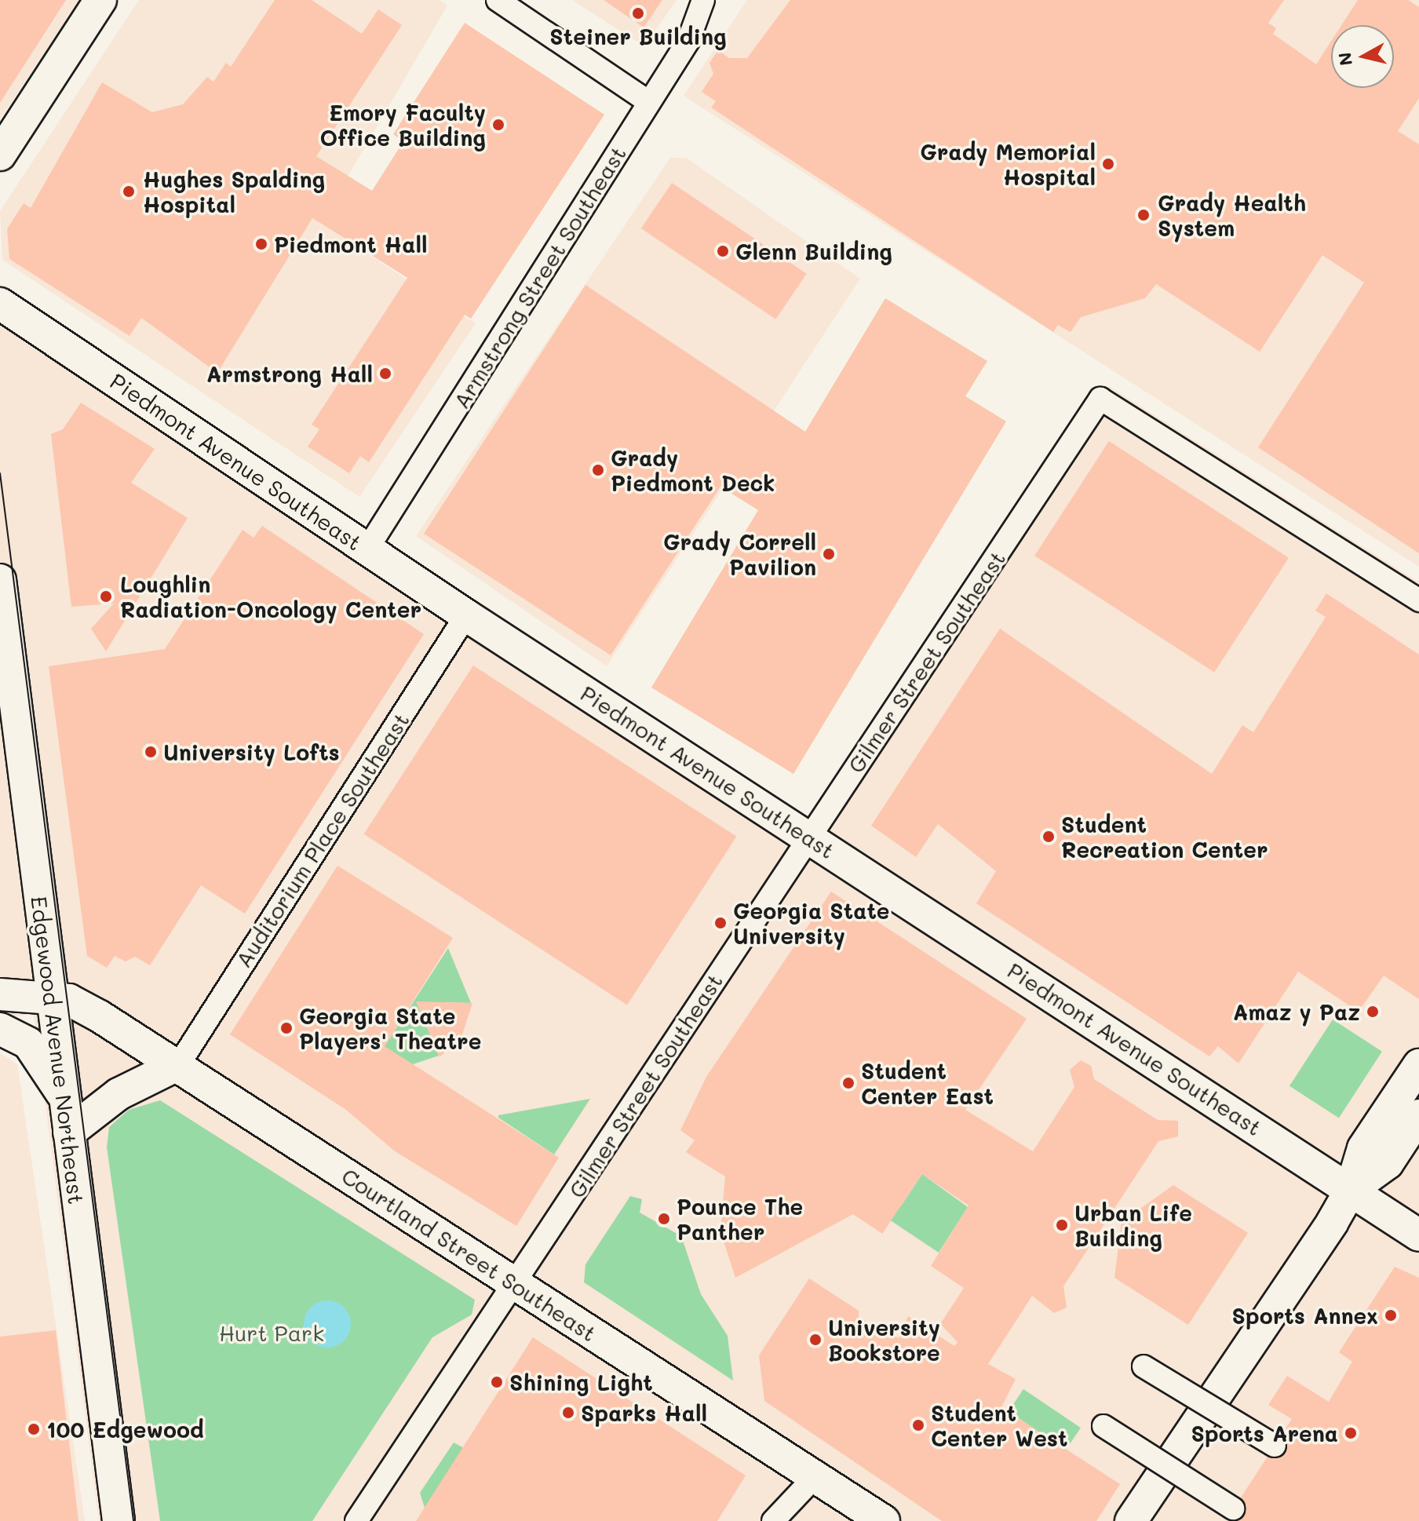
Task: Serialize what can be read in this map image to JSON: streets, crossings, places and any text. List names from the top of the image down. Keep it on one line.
{"streets":{"main road":["Piedmont Avenue Southeast","Edgewood Avenue Northeast","Courtland Street Southeast"],"street":["Armstrong Street Southeast","Gilmer Street Southeast","Auditorium Place Southeast"]},"crossings":[["Armstrong Street Southeast","Piedmont Avenue Southeast"],["Piedmont Avenue Southeast","Gilmer Street Southeast"],["Piedmont Avenue Southeast","Auditorium Place Southeast"],["Gilmer Street Southeast","Courtland Street Southeast"],["Auditorium Place Southeast","Courtland Street Southeast"],["Edgewood Avenue Northeast","Courtland Street Southeast"]],"parks":["Hurt Park"],"places":["Steiner Building","Emory Faculty Office Building","Grady Memorial Hospital","Hughes Spalding Hospital","Grady Health System","Piedmont Hall","Glenn Building","Armstrong Hall","Grady Piedmont Deck","Grady Correll Pavilion","Loughlin Radiation-Oncology Center","University Lofts","Student Recreation Center","Georgia State University","Amaz y Paz","Georgia State Players' Theatre","Student Center East","Pounce The Panther","Urban Life Building","Sports Annex","University Bookstore","Shining Light","Sparks Hall","Student Center West","100 Edgewood","Sports Arena"],"north":"left"}
